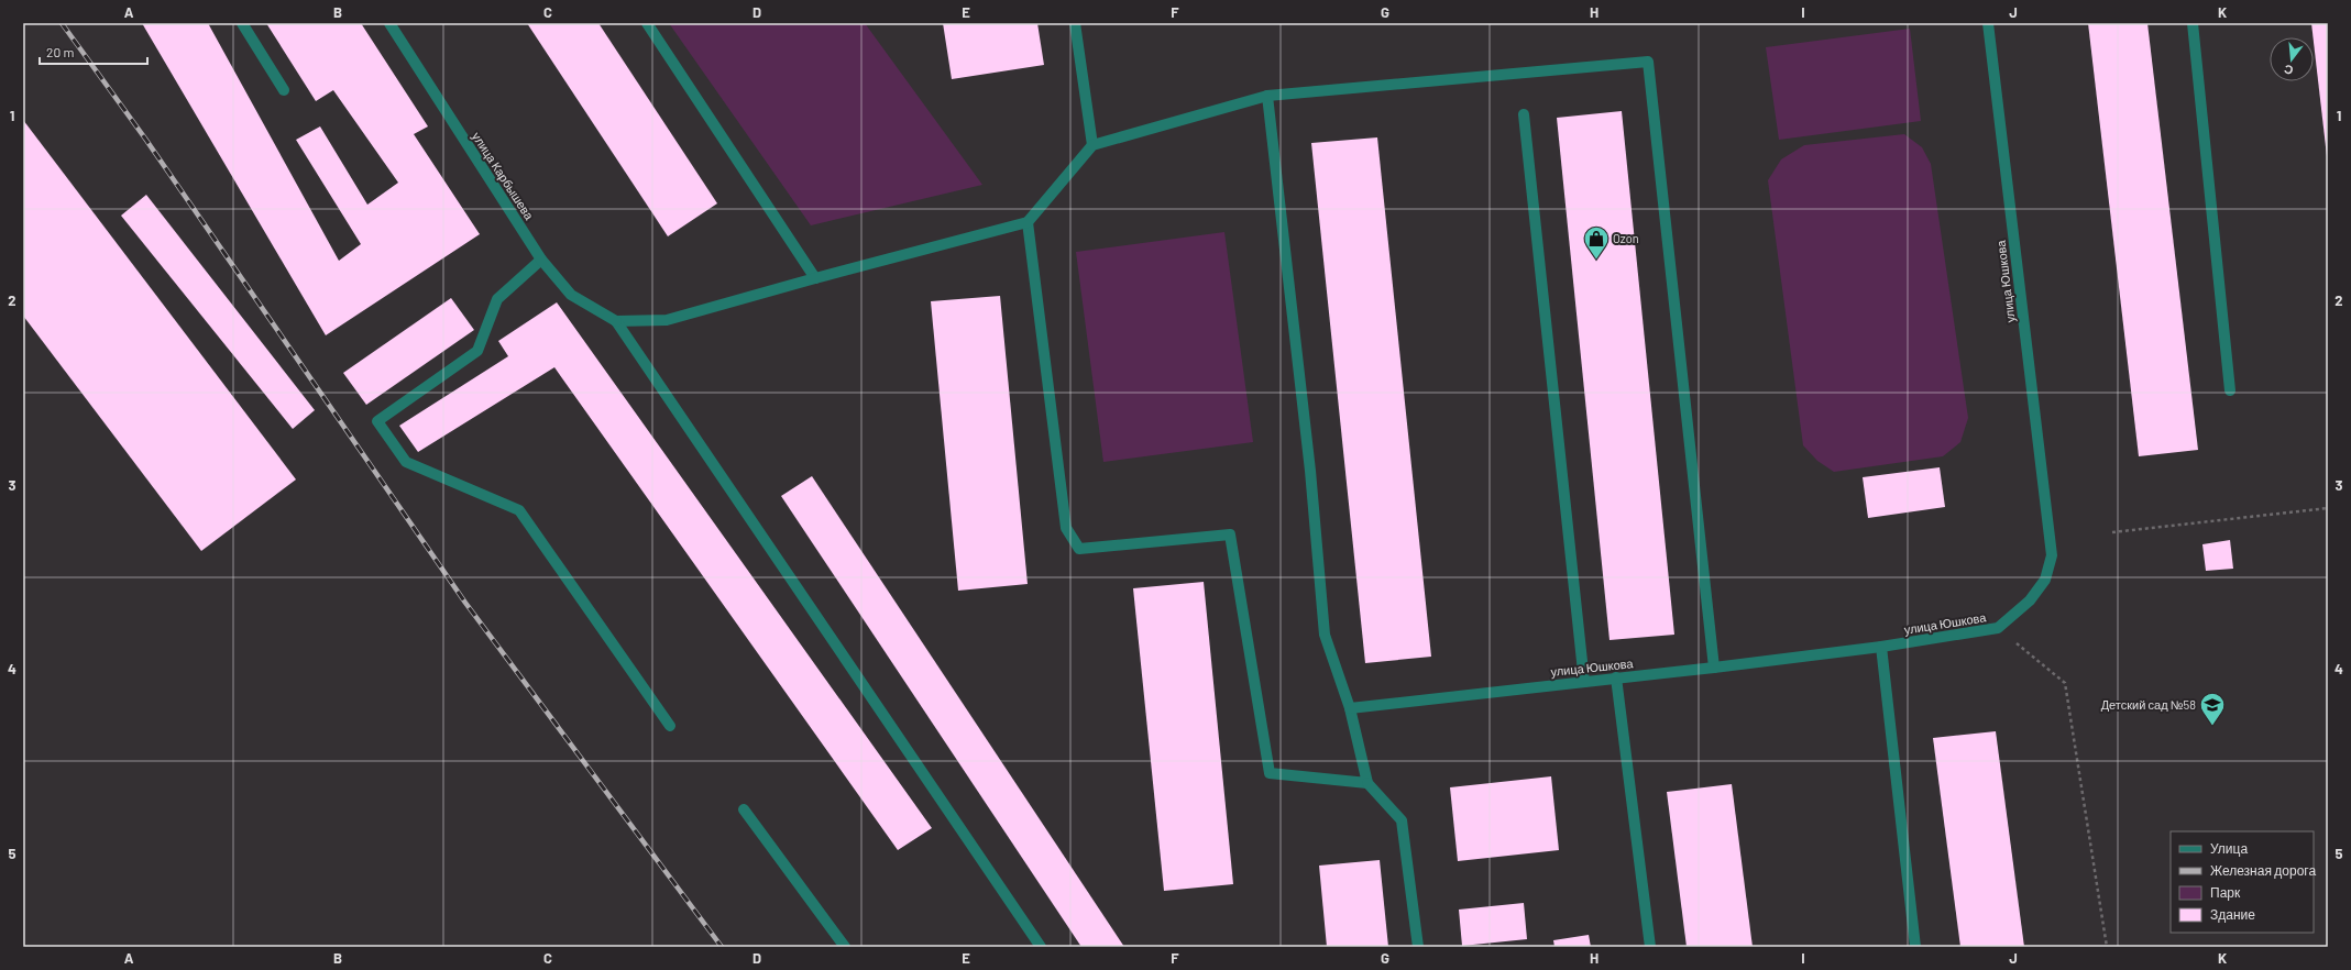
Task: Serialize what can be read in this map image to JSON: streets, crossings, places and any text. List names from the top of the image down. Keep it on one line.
{"streets":{"street":["улица Карбышева","улица Юшкова"]},"places":{"shop":["Ozon"],"school or university":["Детский сад №58"]},"legend":["Улица","Железная дорога","Парк","Здание"],"scale_bar":"20 m","north":"bottom","grid":{"columns":["A","B","C","D","E","F","G","H","I","J","K"],"rows":["1","2","3","4","5"]}}
